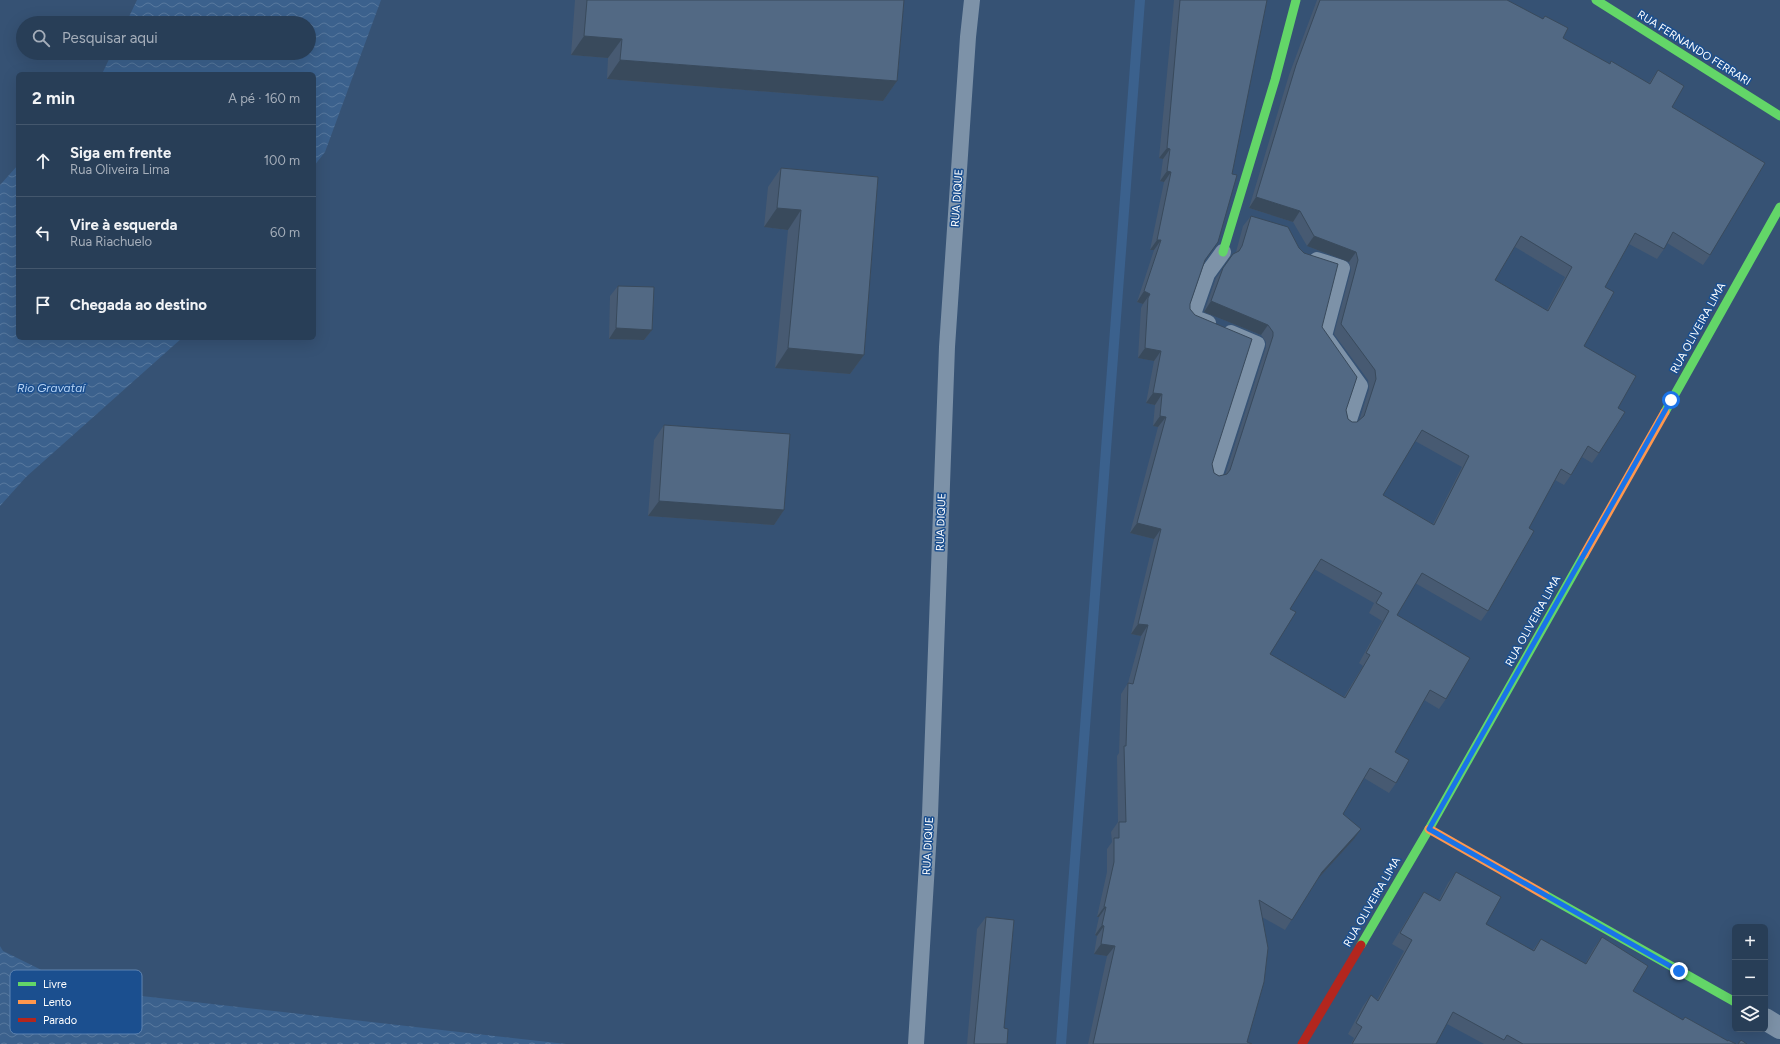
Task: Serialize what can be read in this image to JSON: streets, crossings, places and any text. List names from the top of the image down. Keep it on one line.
{"streets":{"street":["RUA FERNANDO FERRARI","RUA OLIVEIRA LIMA"],"lane":["RUA DIQUE"]},"water":["Rio Gravataí"],"legend":["Livre","Lento","Parado"],"page":{"search":"Pesquisar aqui","heading":["2 min","A pé · 160 m"],"list":[["Siga em frente","Rua Oliveira Lima","100 m"],["Vire à esquerda","Rua Riachuelo","60 m"],"Chegada ao destino"],"map_buttons":["+","−"]}}
